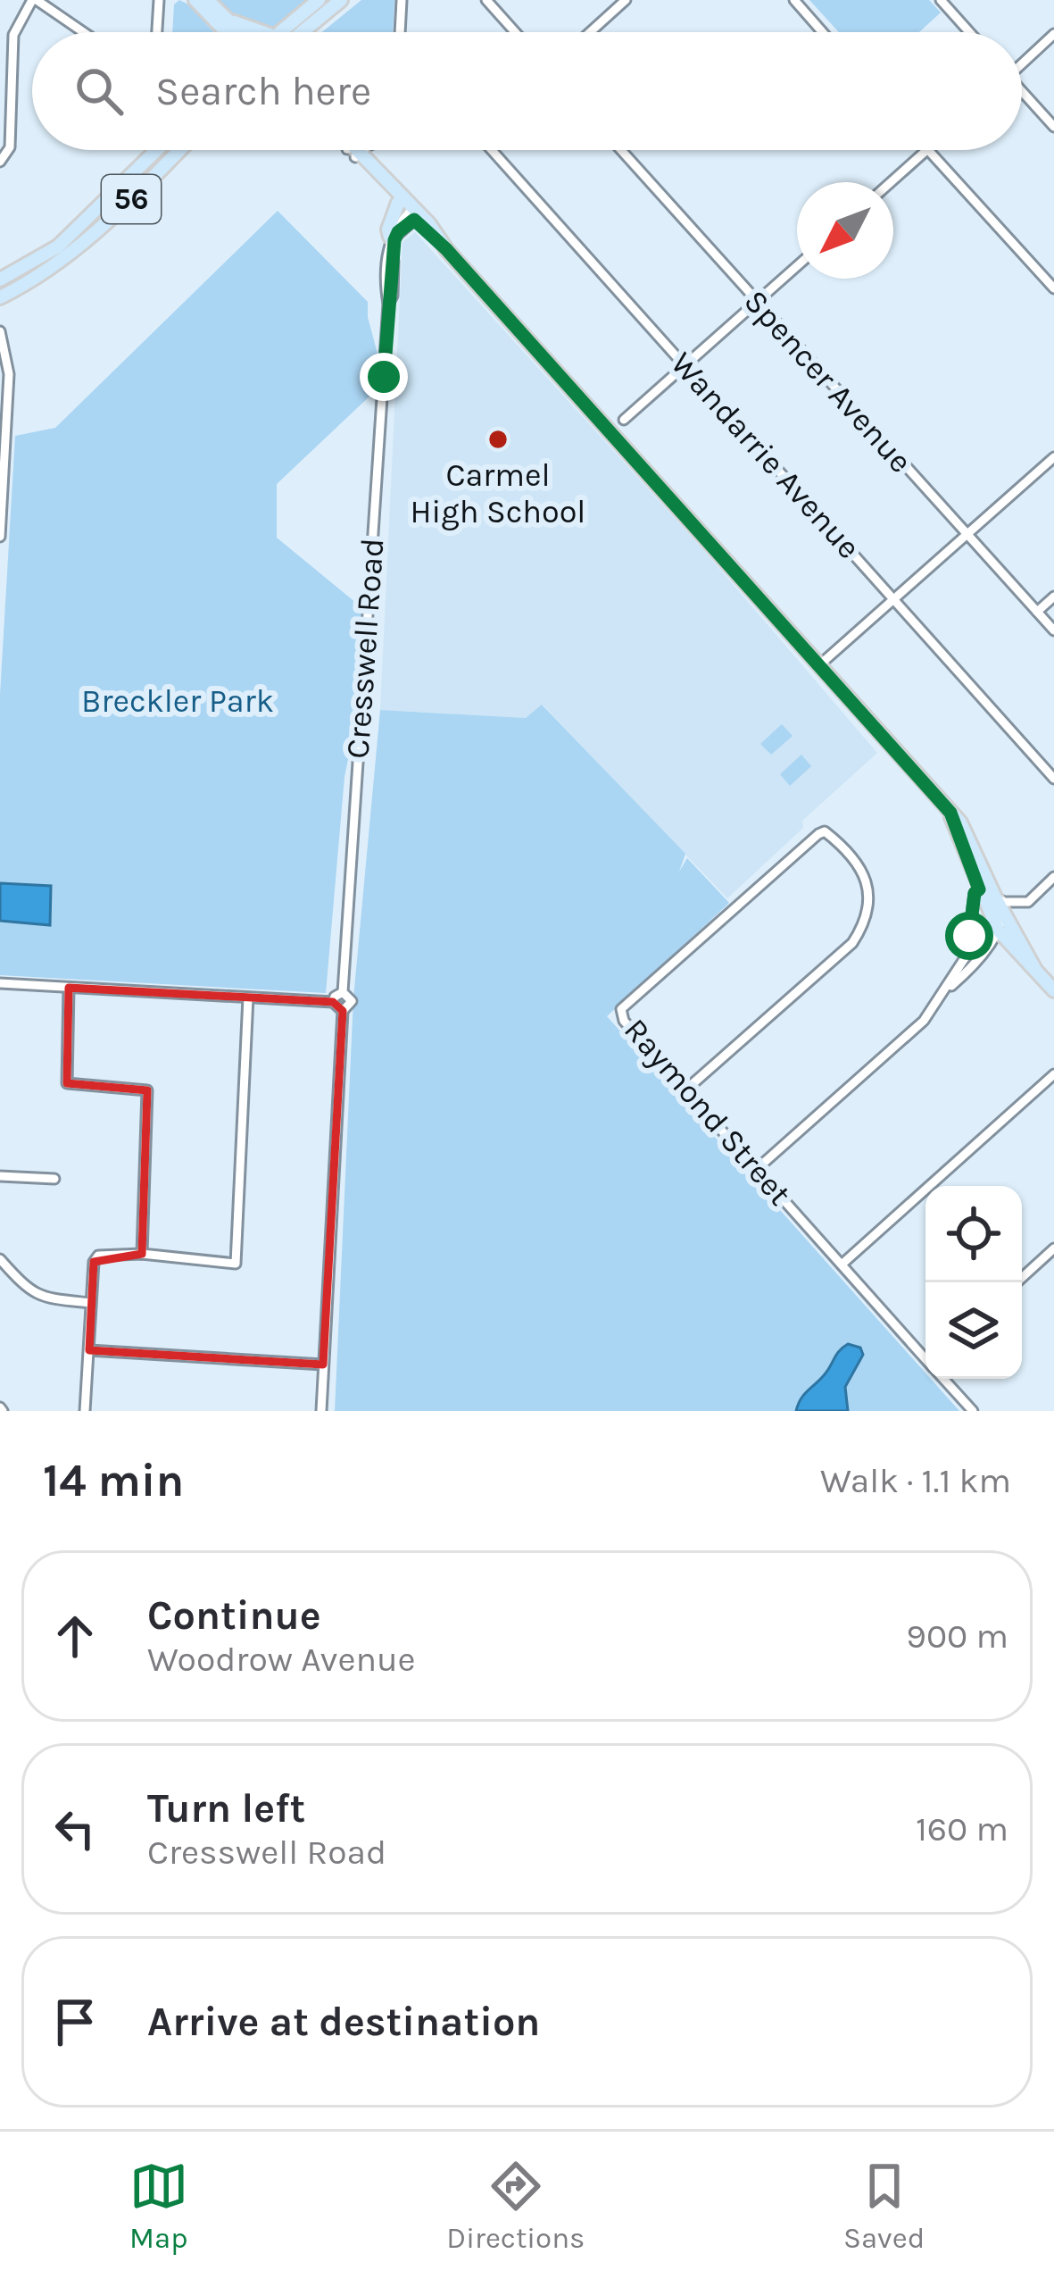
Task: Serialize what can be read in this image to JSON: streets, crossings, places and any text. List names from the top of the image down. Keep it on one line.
{"streets":{"main road":["56"],"street":["Spencer Avenue","Wandarrie Avenue","Cresswell Road","Raymond Street"]},"parks":["Breckler Park"],"places":["Carmel High School"],"north":"bottom left","page":{"search":"Search here","heading":["14 min","Walk · 1.1 km"],"list":[["Continue","Woodrow Avenue","900 m"],["Turn left","Cresswell Road","160 m"],"Arrive at destination"],"nav":["Map","Directions","Saved"]}}
